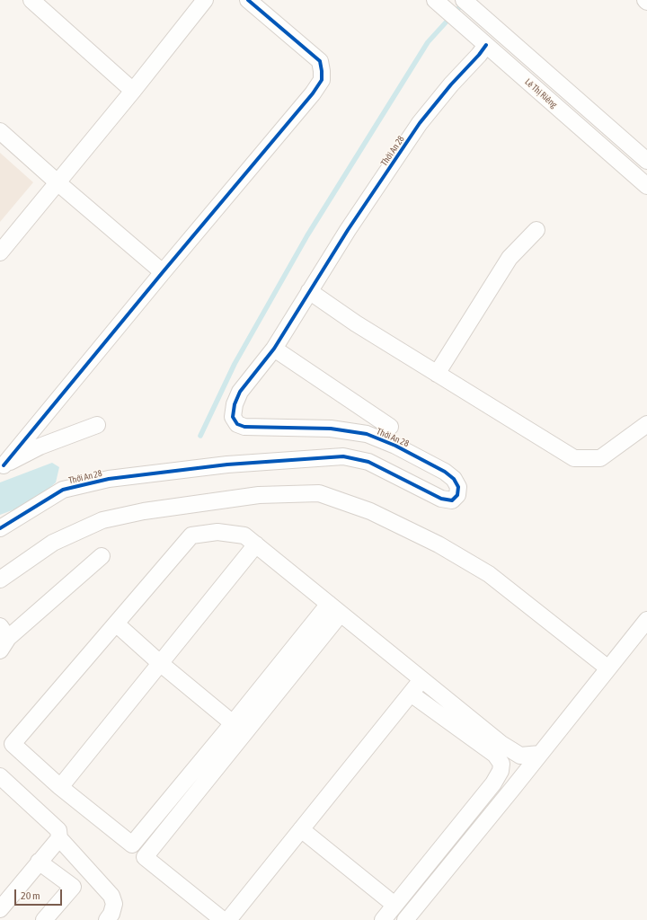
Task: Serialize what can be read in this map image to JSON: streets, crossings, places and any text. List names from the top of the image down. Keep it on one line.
{"streets":{"street":["Lê Thị Riêng","Thới An 28"]},"crossings":[["Lê Thị Riêng","Thới An 28"]],"scale_bar":"20 m"}
